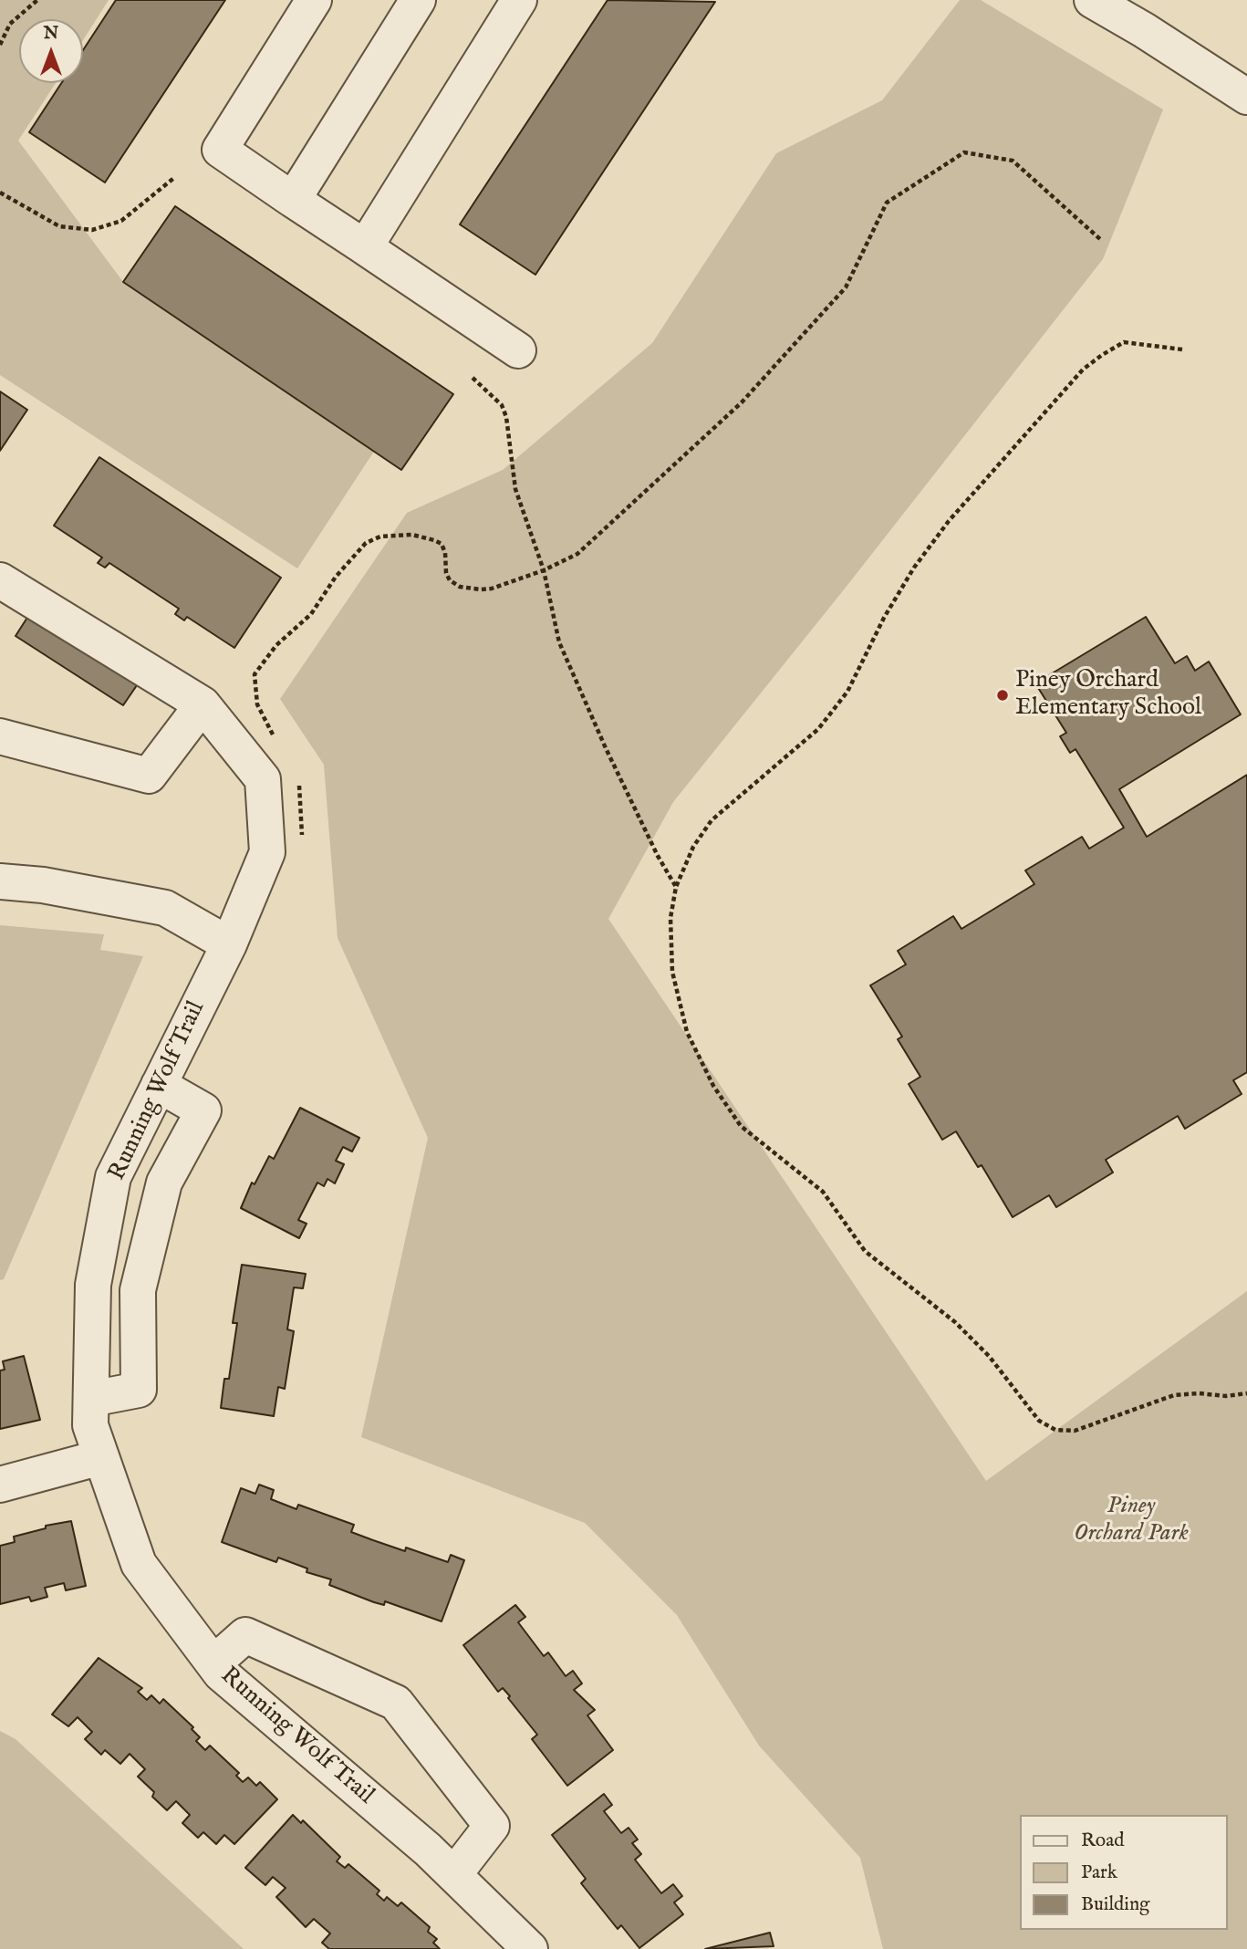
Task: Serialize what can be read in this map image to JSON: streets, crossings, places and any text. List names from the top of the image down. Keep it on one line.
{"streets":{"street":["Running Wolf Trail"]},"parks":["Piney Orchard Park"],"places":["Piney Orchard Elementary School"],"legend":["Road","Park","Building"],"north":"top"}
